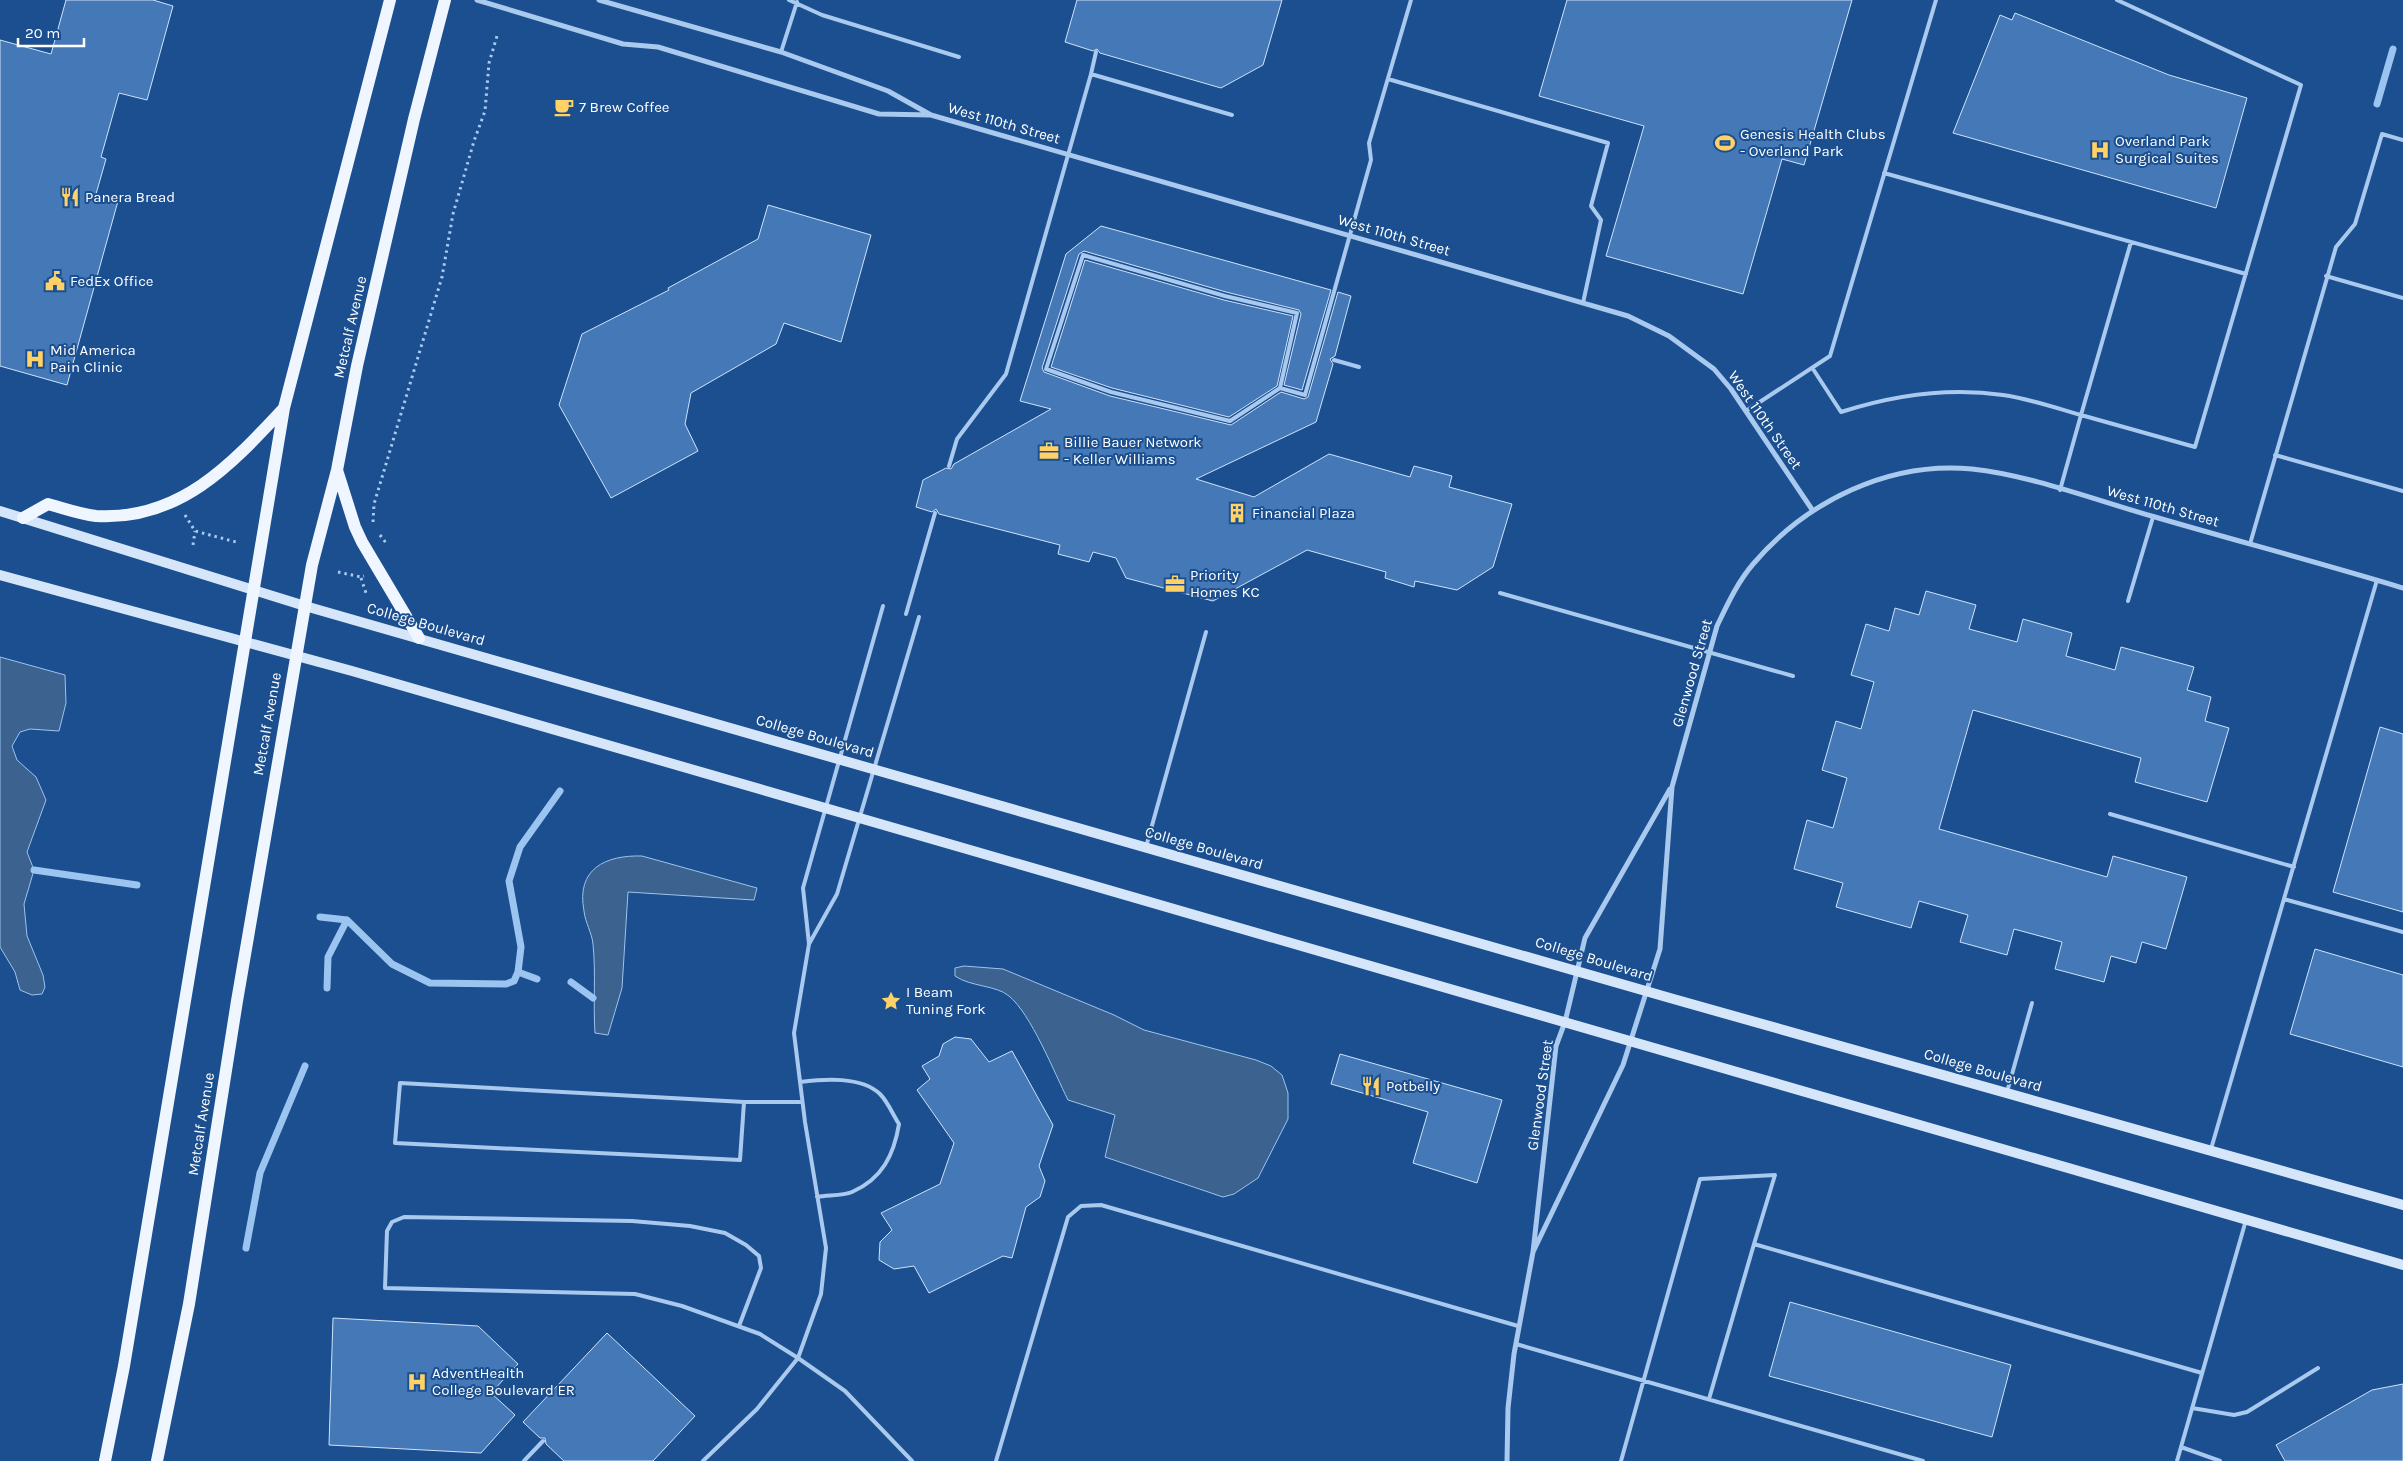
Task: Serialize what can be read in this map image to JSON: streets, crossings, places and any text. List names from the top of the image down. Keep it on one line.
{"streets":{"main road":["Metcalf Avenue","College Boulevard"],"street":["West 110th Street","Glenwood Street"]},"crossings":[["West 110th Street","Glenwood Street"],["Metcalf Avenue","College Boulevard"],["College Boulevard","Glenwood Street"]],"places":{"cafe":["7 Brew Coffee"],"sports":["Genesis Health Clubs - Overland Park"],"hospital":["Overland Park Surgical Suites","Mid America Pain Clinic","AdventHealth College Boulevard ER"],"restaurant":["Panera Bread","Potbelly"],"public building":["FedEx Office"],"office":["Billie Bauer Network - Keller Williams","Priority Homes KC"],"building":["Financial Plaza"],"place":["I Beam Tuning Fork"]},"scale_bar":"20 m"}
